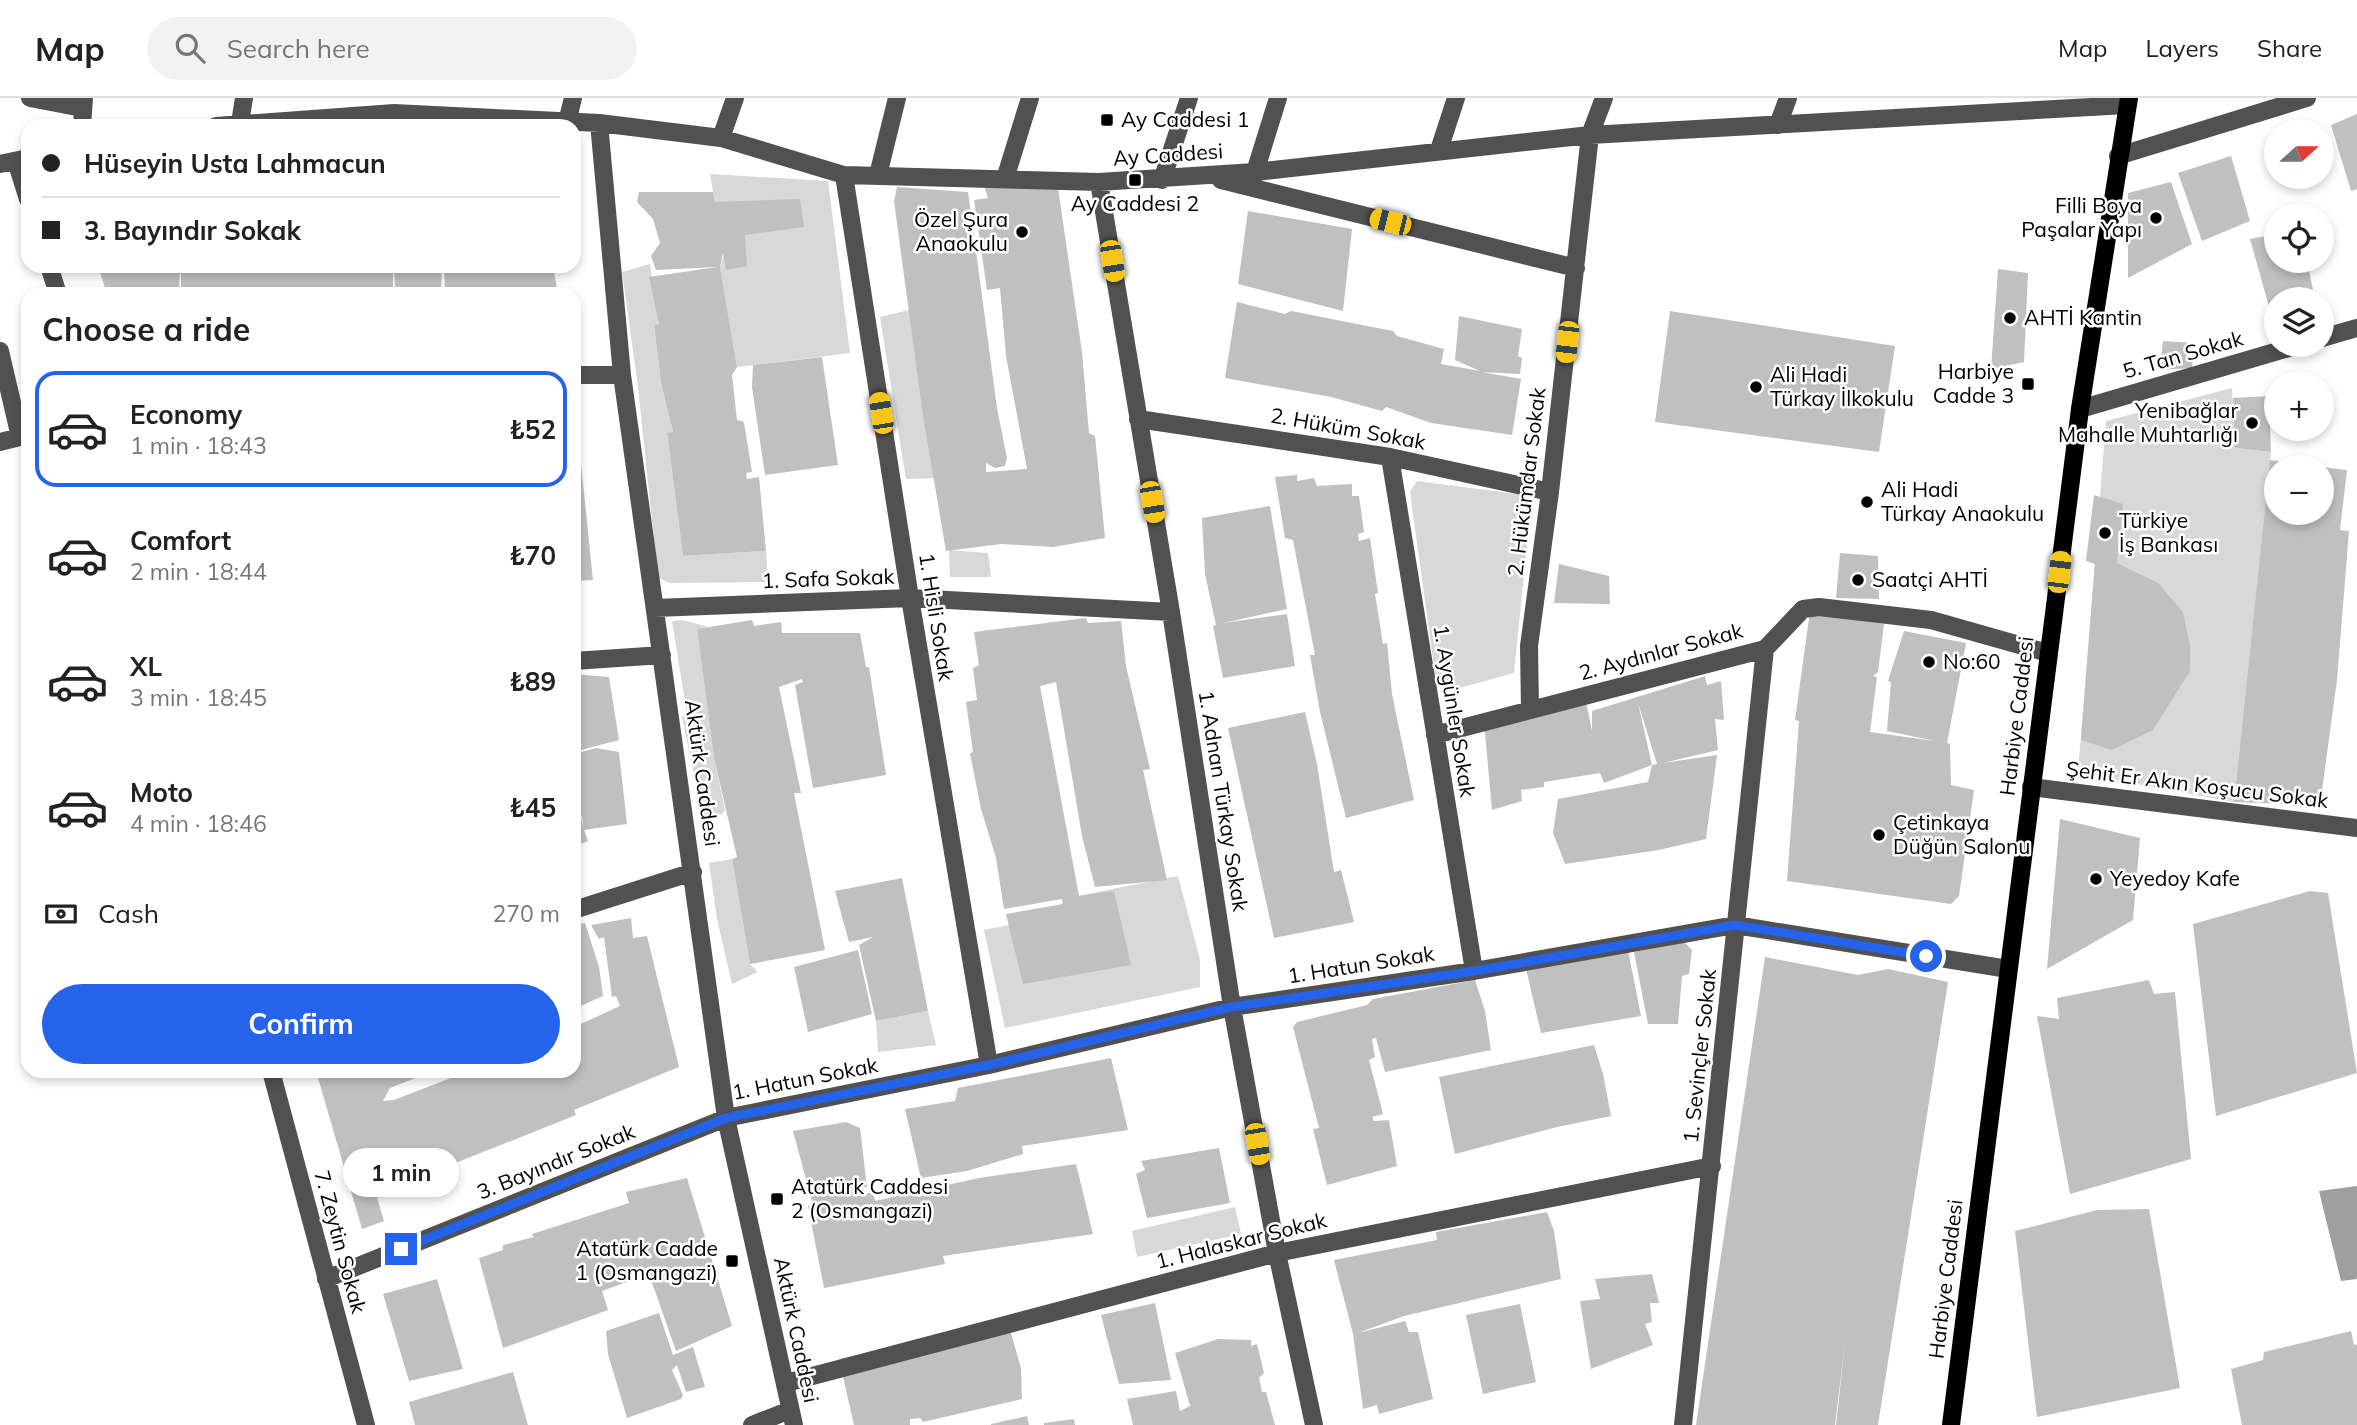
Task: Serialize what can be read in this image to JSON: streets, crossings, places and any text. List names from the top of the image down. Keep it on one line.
{"streets":{"main road":["Harbiye Caddesi"],"street":["Ay Caddesi","5. Tan Sokak","2. Hüküm Sokak","2. Hükümdar Sokak","1. Safa Sokak","1. Hisli Sokak","2. Aydınlar Sokak","1. Aygünler Sokak","Aktürk Caddesi","Şehit Er Akın Koşucu Sokak","1. Adnan Türkay Sokak","1. Hatun Sokak","1. Sevinçler Sokak","3. Bayındır Sokak","1. Halaskar Sokak","7. Zeytin Sokak"]},"crossings":[["Ay Caddesi","2. Hükümdar Sokak"],["Ay Caddesi","1. Hisli Sokak"],["Ay Caddesi","Harbiye Caddesi"],["Ay Caddesi","Aktürk Caddesi"],["Ay Caddesi","1. Adnan Türkay Sokak"],["5. Tan Sokak","Harbiye Caddesi"],["2. Hüküm Sokak","2. Hükümdar Sokak"],["2. Hüküm Sokak","1. Aygünler Sokak"],["2. Hüküm Sokak","1. Adnan Türkay Sokak"],["2. Hükümdar Sokak","2. Aydınlar Sokak"],["1. Safa Sokak","1. Hisli Sokak"],["1. Safa Sokak","Aktürk Caddesi"],["1. Safa Sokak","1. Adnan Türkay Sokak"],["1. Hisli Sokak","1. Hatun Sokak"],["2. Aydınlar Sokak","1. Aygünler Sokak"],["2. Aydınlar Sokak","Harbiye Caddesi"],["2. Aydınlar Sokak","1. Sevinçler Sokak"],["1. Aygünler Sokak","1. Hatun Sokak"],["Harbiye Caddesi","Şehit Er Akın Koşucu Sokak"],["Harbiye Caddesi","1. Hatun Sokak"],["Aktürk Caddesi","1. Hatun Sokak"],["Aktürk Caddesi","3. Bayındır Sokak"],["Aktürk Caddesi","1. Halaskar Sokak"],["1. Adnan Türkay Sokak","1. Hatun Sokak"],["1. Adnan Türkay Sokak","1. Halaskar Sokak"],["1. Hatun Sokak","1. Sevinçler Sokak"],["1. Hatun Sokak","3. Bayındır Sokak"],["1. Sevinçler Sokak","1. Halaskar Sokak"],["3. Bayındır Sokak","7. Zeytin Sokak"]],"places":{"transit":["Ay Caddesi 1","Ay Caddesi 2","Harbiye Cadde 3","Atatürk Caddesi 2 (Osmangazi)","Atatürk Cadde 1 (Osmangazi)"],"other":["Filli Boya Paşalar Yapı","Özel Şura Anaokulu","AHTİ Kantin","Ali Hadi Türkay İlkokulu","Yenibağlar Mahalle Muhtarlığı","Ali Hadi Türkay Anaokulu","Türkiye İş Bankası","Saatçi AHTİ","No:60","Çetinkaya Düğün Salonu","Yeyedoy Kafe"]},"north":"right","page":{"header":"Map","search":"Search here","nav":["Map","Layers","Share"],"map_buttons":["+","−"],"banner":["Hüseyin Usta Lahmacun","3. Bayındır Sokak"],"heading":"Choose a ride","list":[{"name":"Economy","note":"1 min · 18:43","value":"₺52"},{"name":"Comfort","note":"2 min · 18:44","value":"₺70"},{"name":"XL","note":"3 min · 18:45","value":"₺89"},{"name":"Moto","note":"4 min · 18:46","value":"₺45"}],"pay":["Cash","270 m"],"buttons":"Confirm","bubble":"1 min"}}
